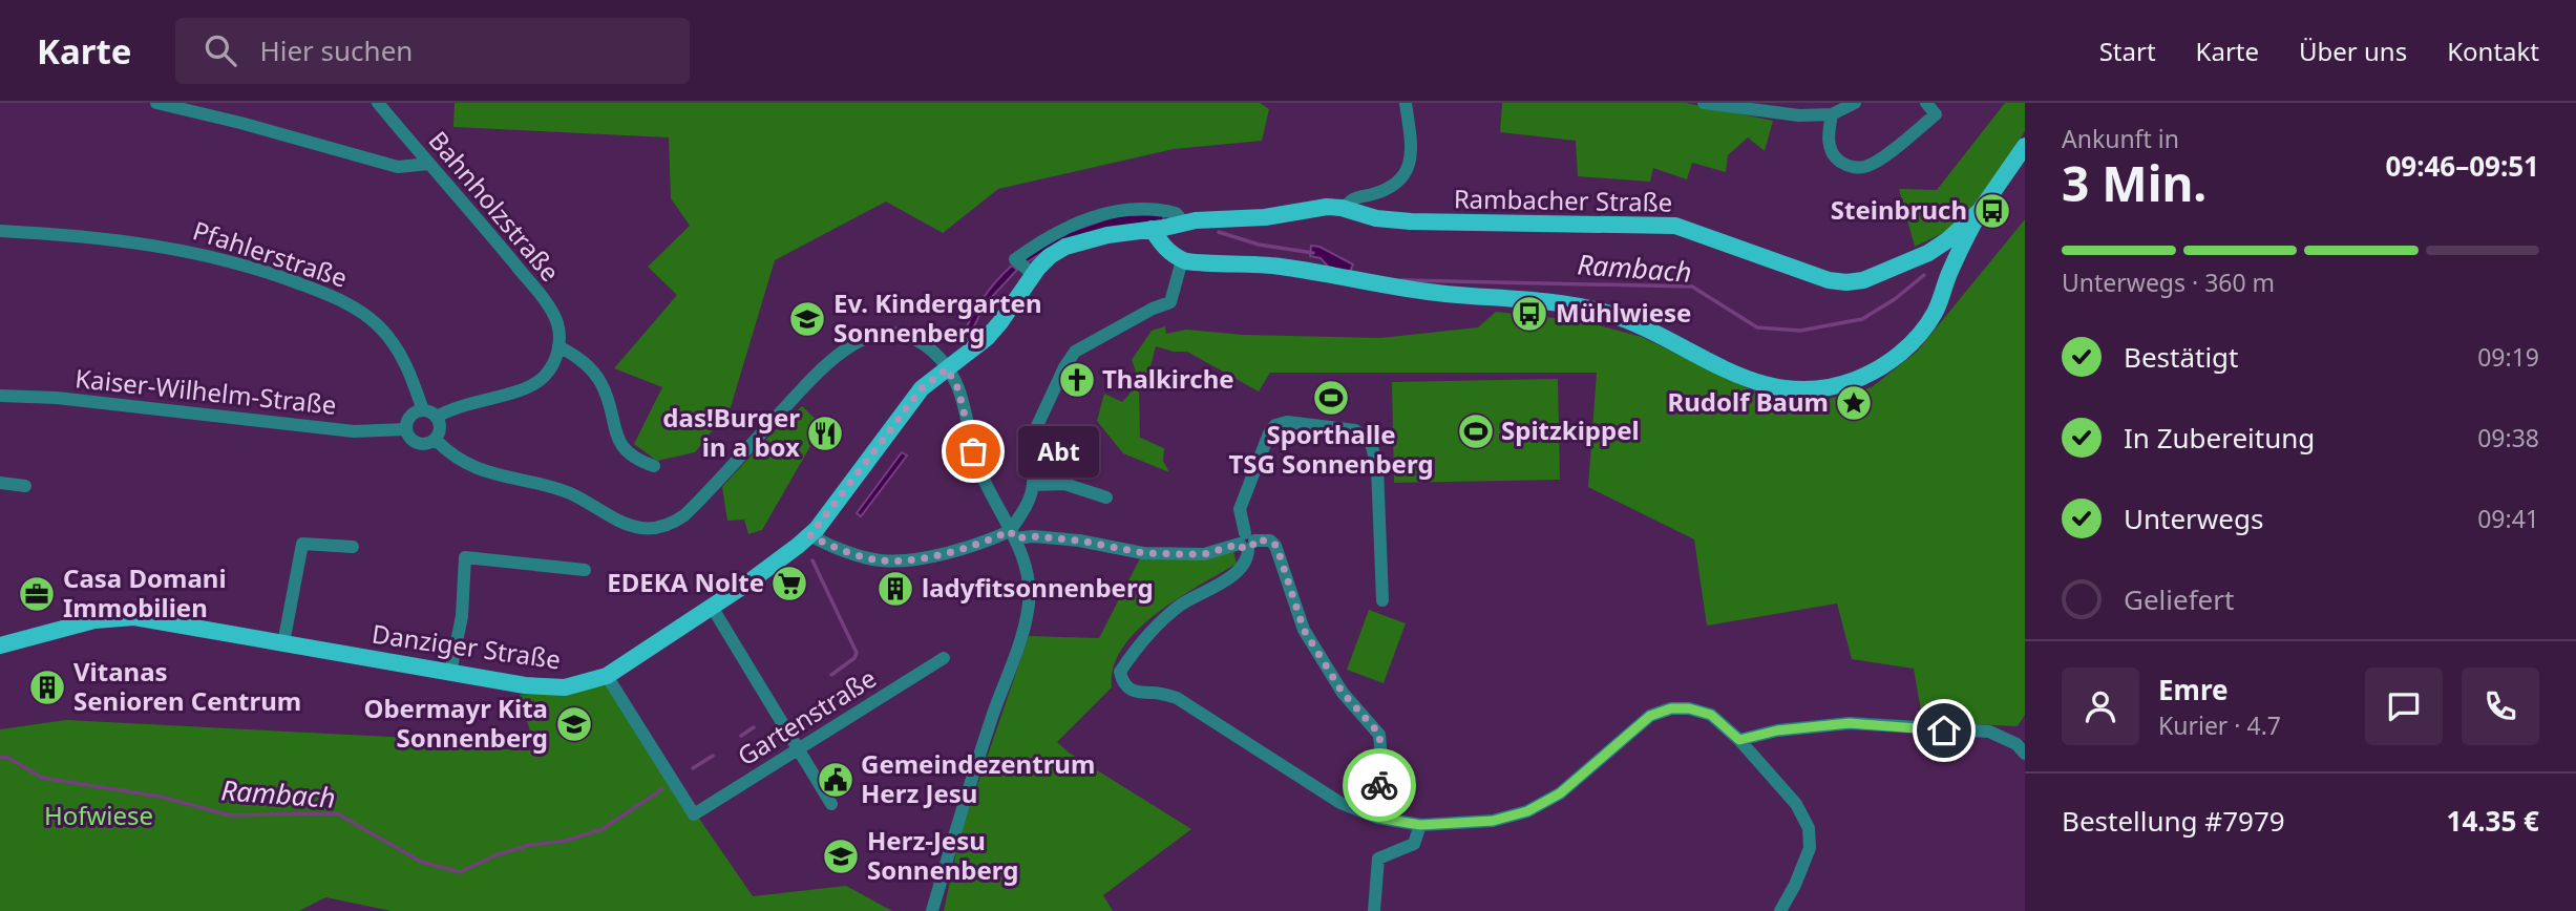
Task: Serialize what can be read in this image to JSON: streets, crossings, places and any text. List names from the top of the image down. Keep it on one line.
{"streets":{"main road":["Rambacher Straße","Danziger Straße"],"street":["Bahnholzstraße","Pfahlerstraße","Kaiser-Wilhelm-Straße","Gartenstraße"]},"crossings":[["Rambacher Straße","Danziger Straße"],["Pfahlerstraße","Kaiser-Wilhelm-Straße"],["Danziger Straße","Gartenstraße"]],"water":["Rambach"],"parks":["Hofwiese"],"places":{"bus stop":["Steinbruch","Mühlwiese"],"school or university":["Ev. Kindergarten Sonnenberg","Obermayr Kita Sonnenberg","Herz-Jesu Sonnenberg"],"church":["Thalkirche"],"sports":["Sporthalle TSG Sonnenberg","Spitzkippel"],"place":["Rudolf Baum"],"restaurant":["das!Burger in a box"],"other":["Abt"],"supermarket":["EDEKA Nolte"],"building":["ladyfitsonnenberg","Vitanas Senioren Centrum"],"office":["Casa Domani Immobilien"],"public building":["Gemeindezentrum Herz Jesu"]},"page":{"header":"Karte","search":"Hier suchen","nav":["Start","Karte","Über uns","Kontakt"],"heading":["3 Min.","Ankunft in","09:46–09:51"],"panel":["Emre","Kurier · 4.7","Bestellung #7979","14.35 €"],"bar":"Unterwegs · 360 m","list":[["Bestätigt","09:19"],["In Zubereitung","09:38"],["Unterwegs","09:41"],"Geliefert"],"bubble":"Abt"}}
